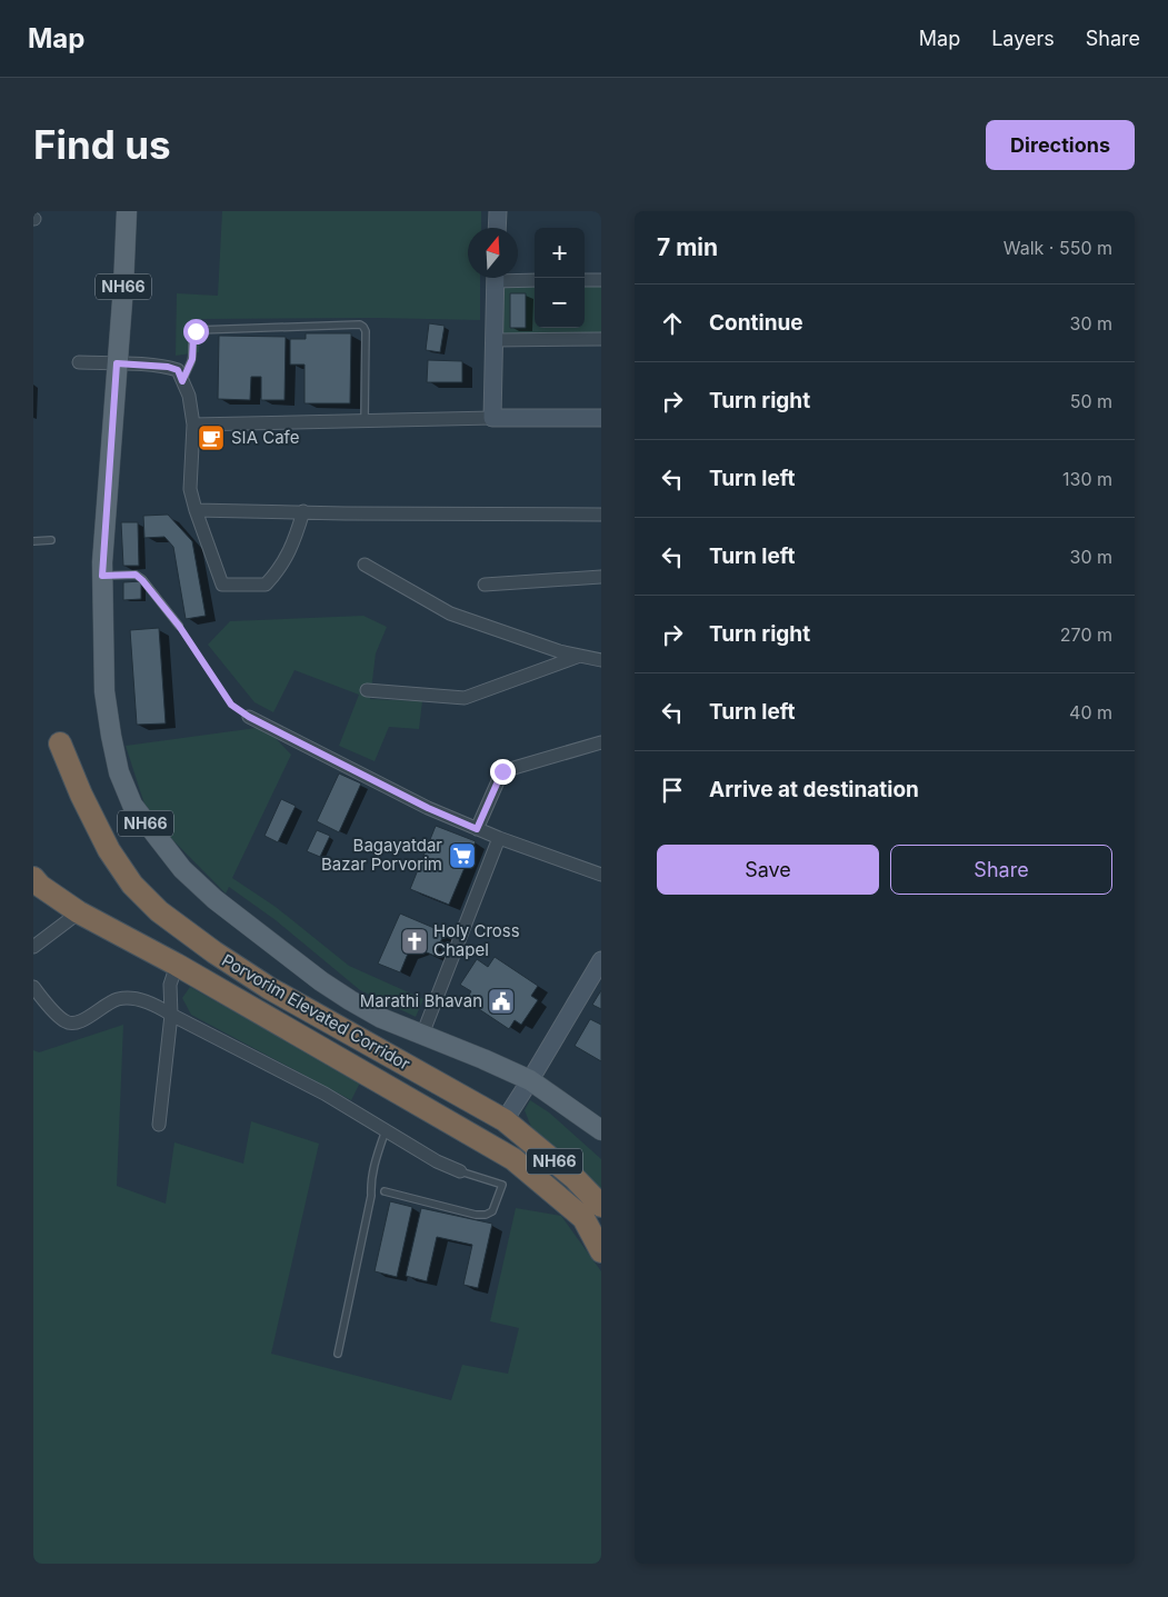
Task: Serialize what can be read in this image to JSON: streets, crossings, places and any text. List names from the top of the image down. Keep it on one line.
{"streets":{"highway":["NH66","Porvorim Elevated Corridor"]},"crossings":[["NH66","Porvorim Elevated Corridor"]],"places":{"cafe":["SIA Cafe"],"supermarket":["Bagayatdar Bazar Porvorim"],"church":["Holy Cross Chapel"],"public building":["Marathi Bhavan"]},"north":"top","page":{"header":"Map","nav":["Map","Layers","Share"],"buttons":["Directions",["Save","Share"]],"title":"Find us","heading":["7 min","Walk · 550 m"],"map_buttons":["+","−"],"list":[["Continue","30 m"],["Turn right","50 m"],["Turn left","130 m"],["Turn left","30 m"],["Turn right","270 m"],["Turn left","40 m"],"Arrive at destination"]}}
